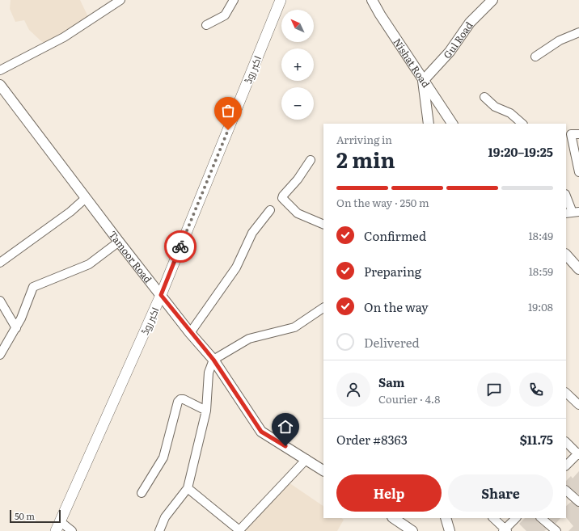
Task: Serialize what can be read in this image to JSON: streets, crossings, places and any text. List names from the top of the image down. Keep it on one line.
{"streets":{"main road":["اکبر روڈ"],"street":["Gul Road","Nishat Road","Tamoor Road"]},"crossings":[["Gul Road","Nishat Road"],["اکبر روڈ","Tamoor Road"]],"scale_bar":"50 m","north":"top left","page":{"map_buttons":["+","−"],"heading":["2 min","Arriving in","19:20–19:25"],"panel":["Sam","Courier · 4.8","Order #8363","$11.75"],"bar":"On the way · 250 m","list":[["Confirmed","18:49"],["Preparing","18:59"],["On the way","19:08"],"Delivered"],"buttons":["Help","Share"],"scale":"50 m"}}
